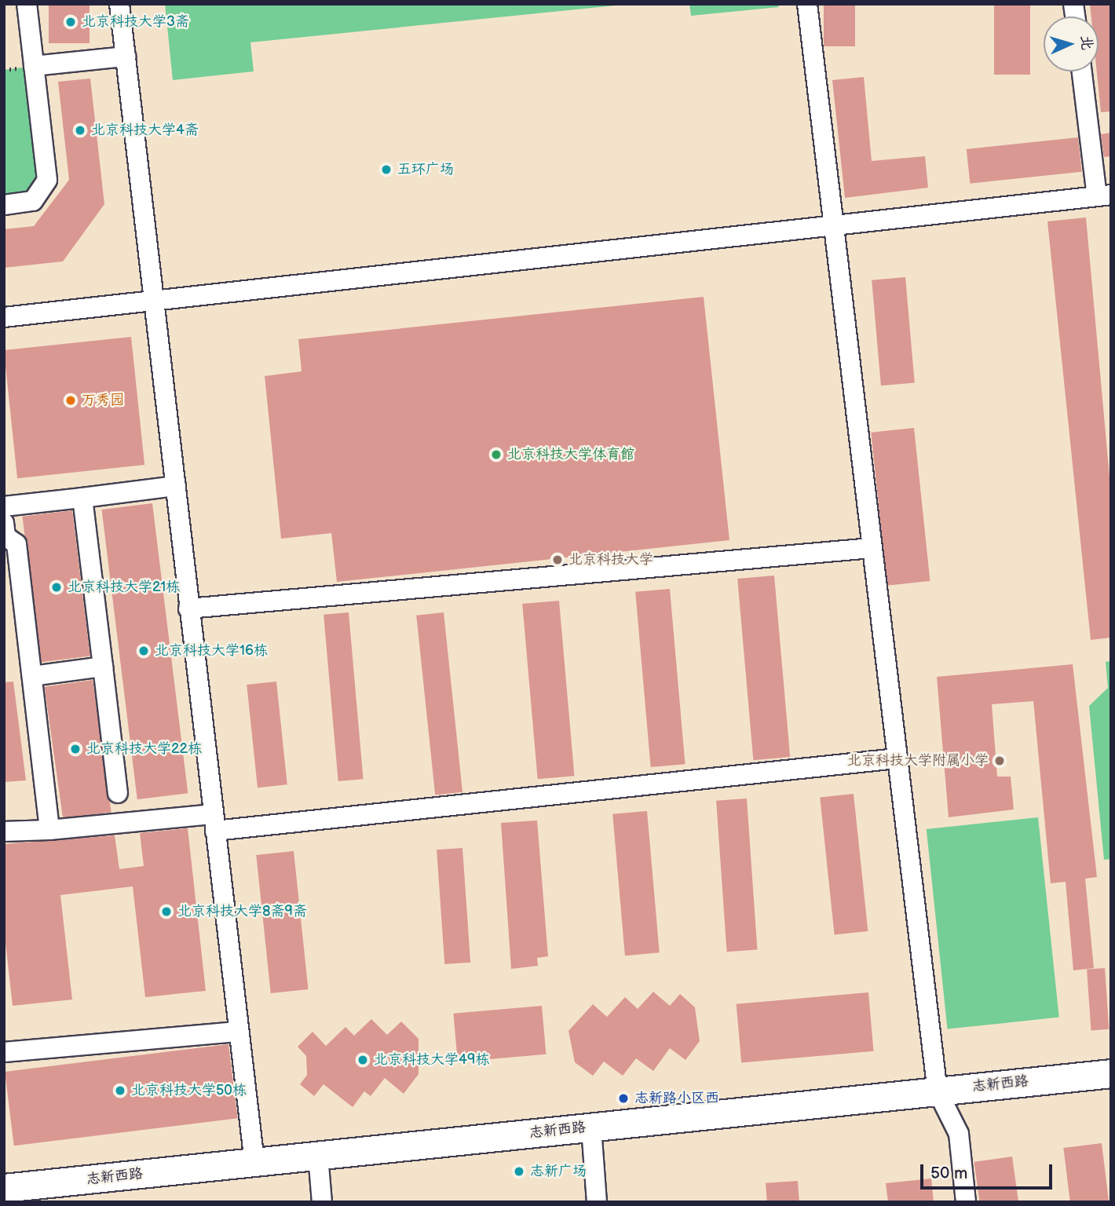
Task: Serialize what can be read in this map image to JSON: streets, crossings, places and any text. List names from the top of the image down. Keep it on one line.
{"streets":{"street":["志新西路"]},"places":["北京科技大学3斋","北京科技大学4斋","五环广场","万秀园","北京科技大学体育館","北京科技大学","北京科技大学21栋","北京科技大学16栋","北京科技大学22栋","北京科技大学附属小学","北京科技大学8斋9斋","北京科技大学49栋","北京科技大学50栋","志新路小区西","志新广场"],"scale_bar":"50 m","north":"right"}
